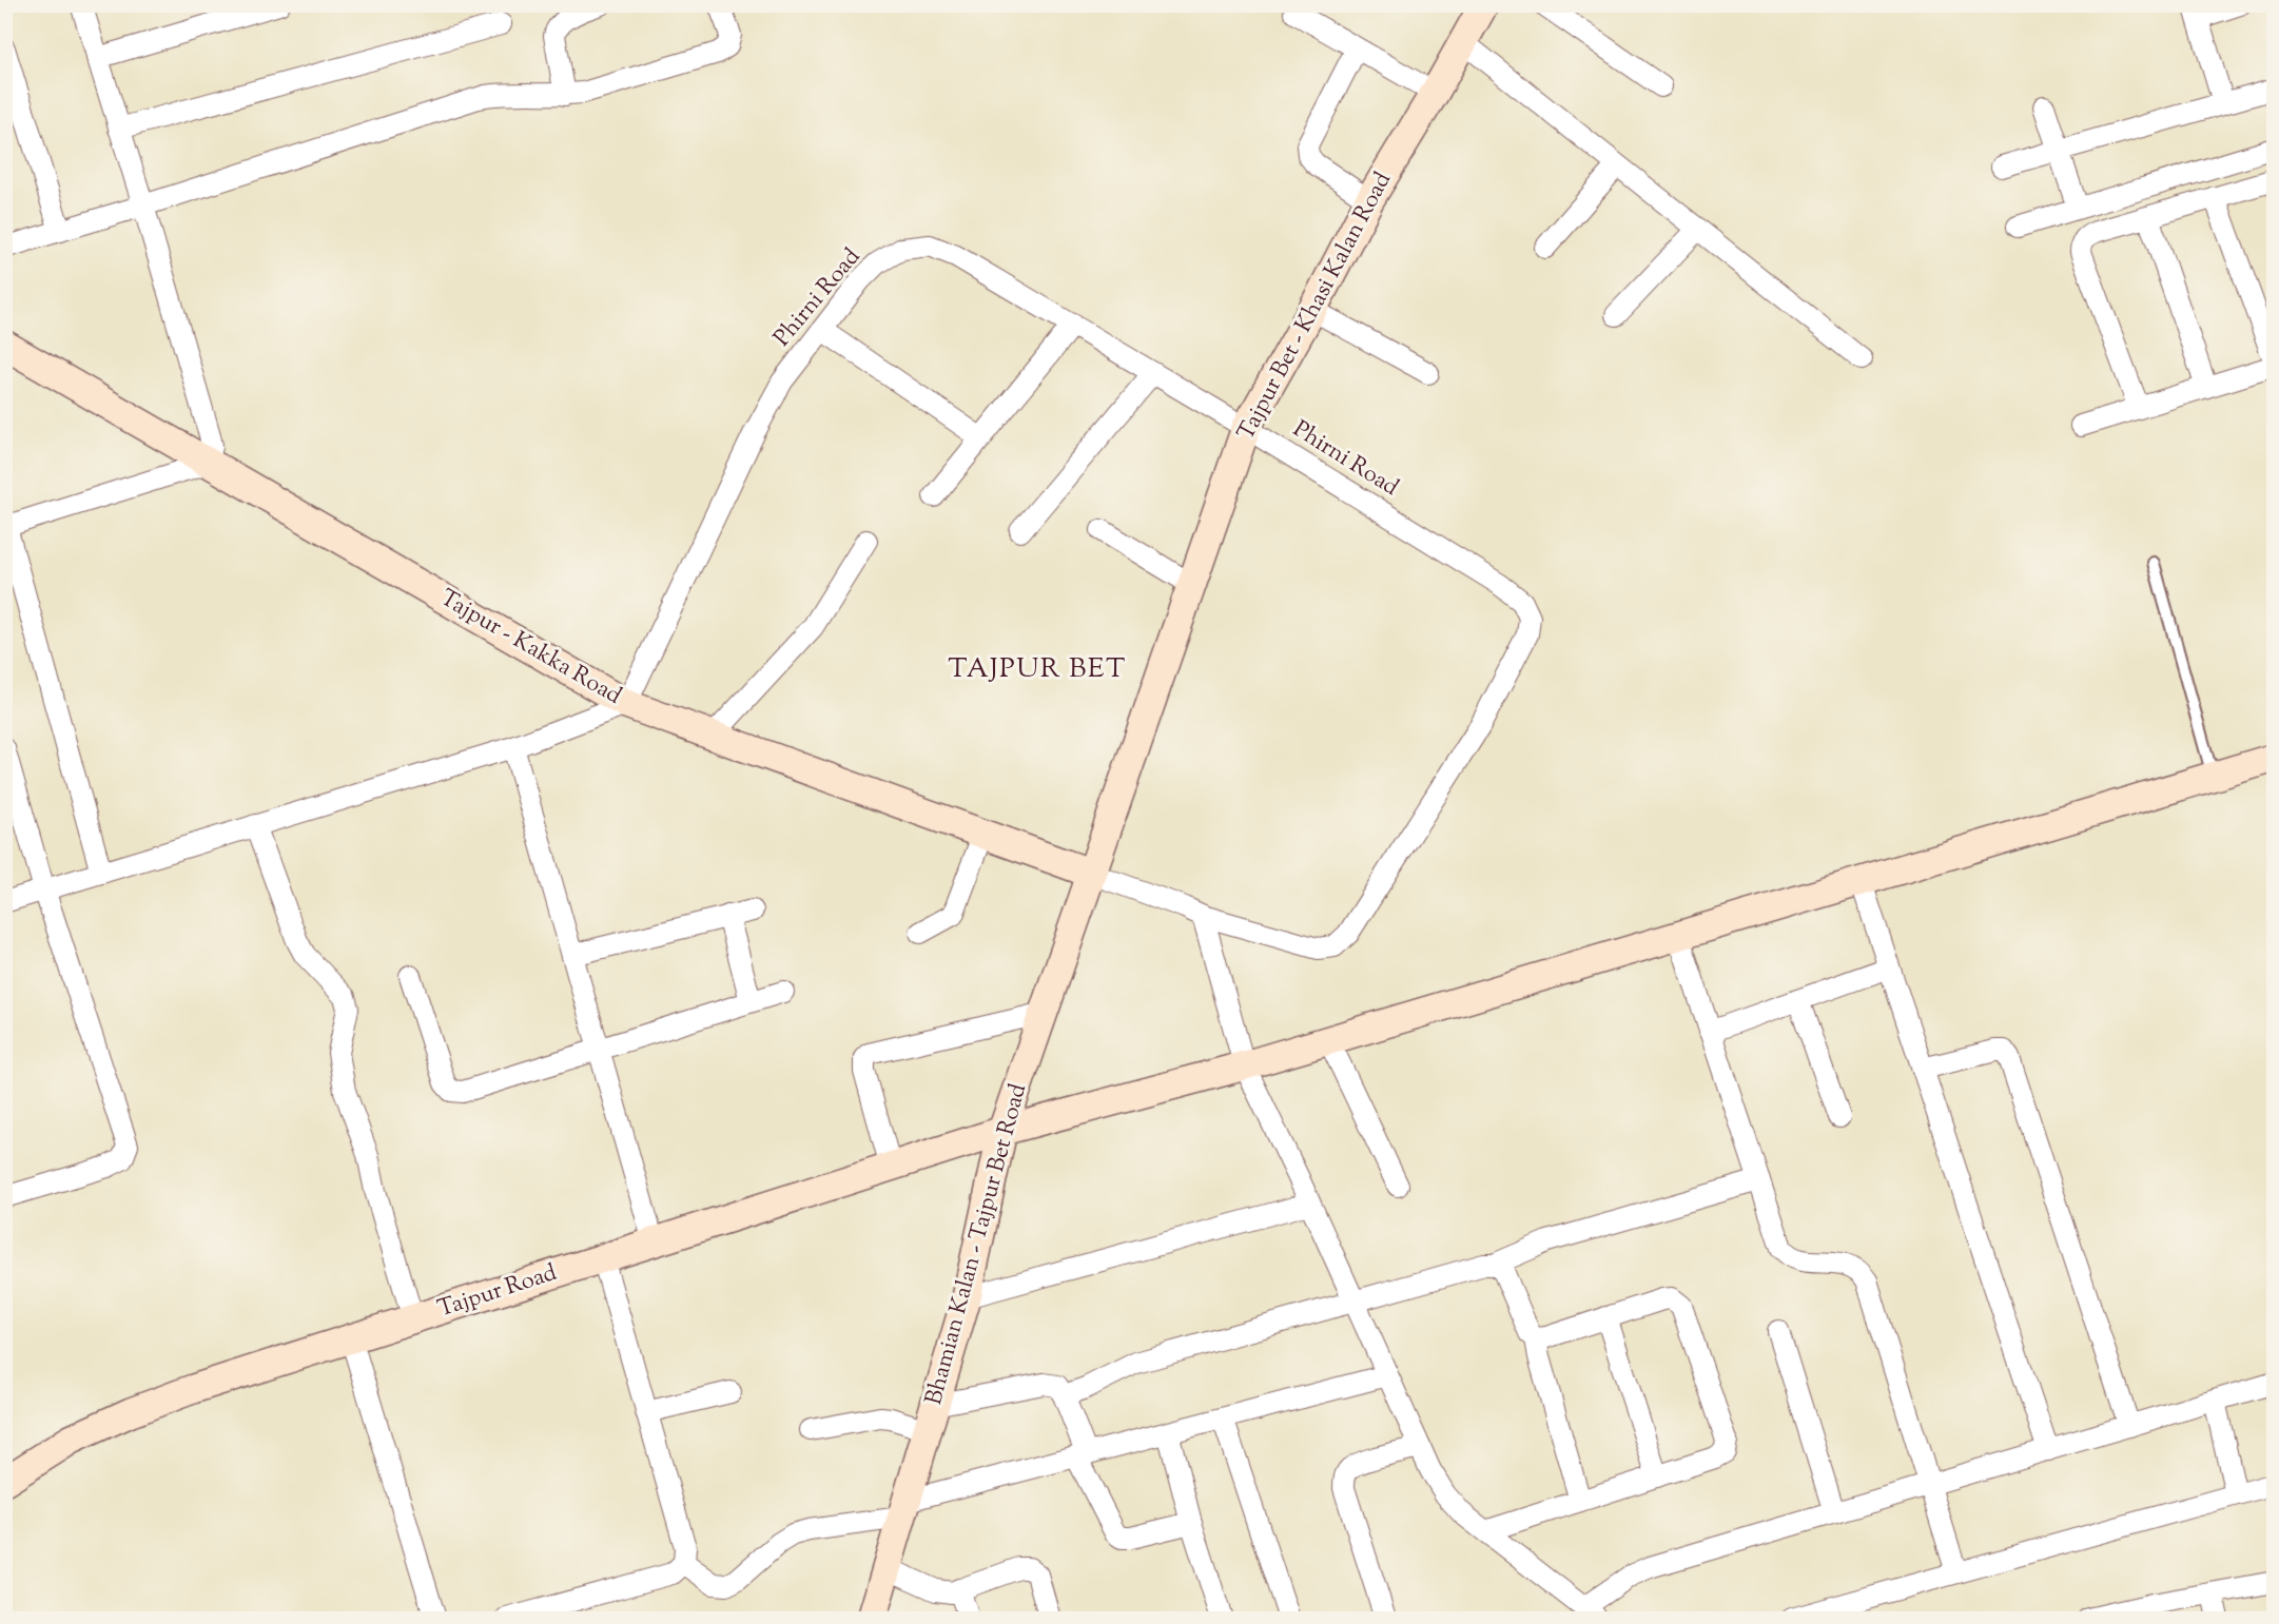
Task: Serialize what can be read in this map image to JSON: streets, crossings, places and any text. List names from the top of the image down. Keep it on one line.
{"streets":{"street":["Phirni Road","Tajpur Bet - Khasi Kalan Road","Tajpur - Kakka Road","Bhamian Kalan - Tajpur Bet Road","Tajpur Road"]},"crossings":[["Phirni Road","Tajpur Bet - Khasi Kalan Road"],["Phirni Road","Tajpur - Kakka Road"],["Phirni Road","Bhamian Kalan - Tajpur Bet Road"],["Tajpur Bet - Khasi Kalan Road","Tajpur - Kakka Road"],["Tajpur Bet - Khasi Kalan Road","Bhamian Kalan - Tajpur Bet Road"],["Tajpur - Kakka Road","Bhamian Kalan - Tajpur Bet Road"],["Bhamian Kalan - Tajpur Bet Road","Tajpur Road"]],"districts":["TAJPUR BET"]}
